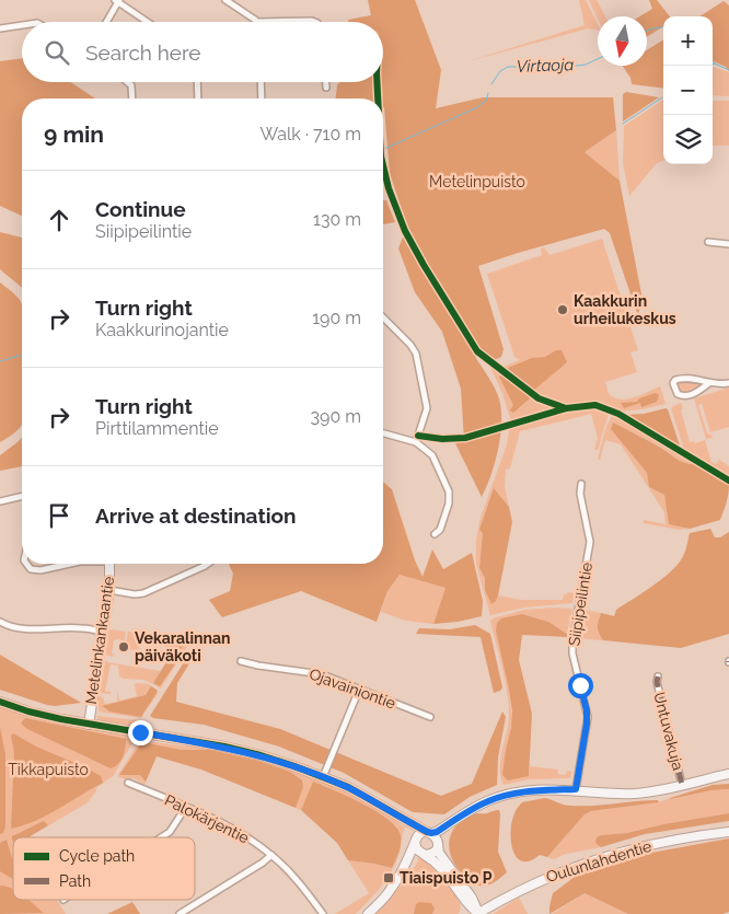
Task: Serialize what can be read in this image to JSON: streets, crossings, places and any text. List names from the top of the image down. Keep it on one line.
{"streets":{"street":["Siipipeilintie","Metelinkankaantie","Ojavainiontie","Untuvakuja","Palokärjentie","Oulunlahdentie"]},"water":["Virtaoja"],"parks":["Metelinpuisto","Tikkapuisto"],"places":{"other":["Kaakkurin urheilukeskus","Vekaralinnan päiväkoti"],"transit":["Tiaispuisto P"]},"legend":["Cycle path","Path"],"north":"bottom","page":{"map_buttons":["+","−"],"search":"Search here","heading":["9 min","Walk · 710 m"],"list":[["Continue","Siipipeilintie","130 m"],["Turn right","Kaakkurinojantie","190 m"],["Turn right","Pirttilammentie","390 m"],"Arrive at destination"]}}
